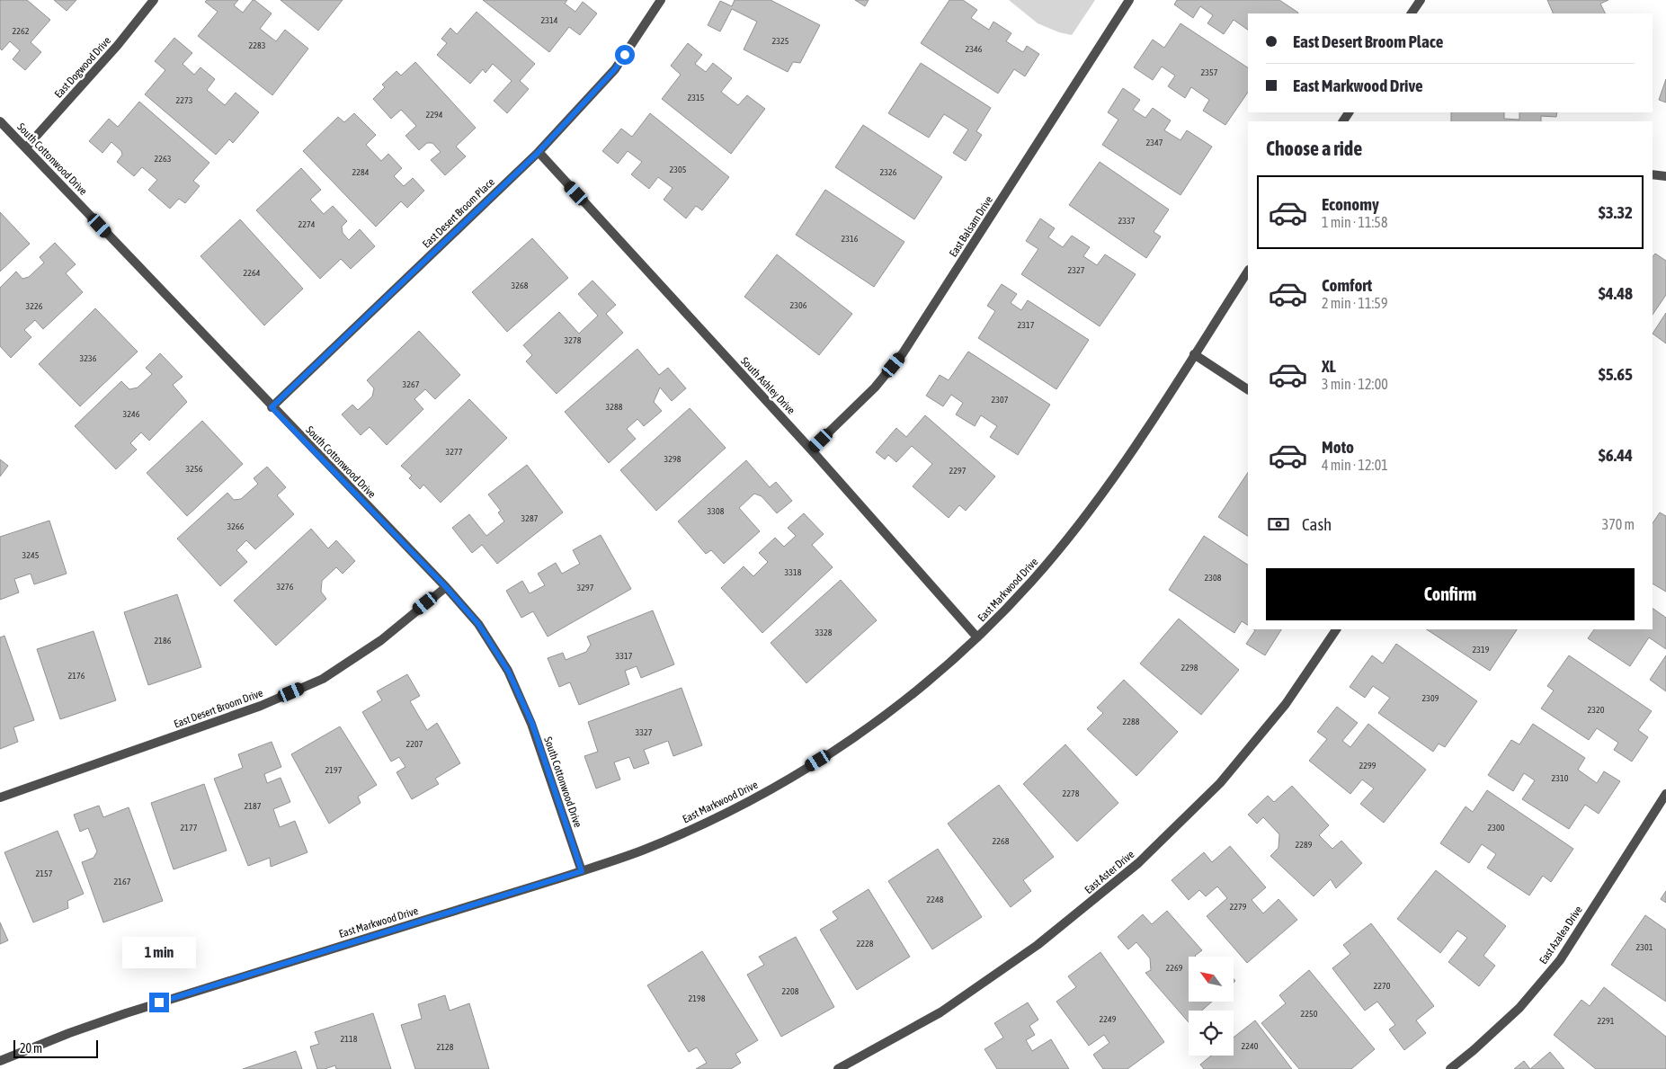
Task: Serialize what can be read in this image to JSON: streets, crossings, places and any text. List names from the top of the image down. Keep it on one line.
{"streets":{"street":["East Dogwood Drive","South Cottonwood Drive","East Desert Broom Place","East Balsam Drive","South Ashley Drive","East Markwood Drive","East Desert Broom Drive","East Aster Drive","East Azalea Drive"]},"crossings":[["East Dogwood Drive","South Cottonwood Drive"],["South Cottonwood Drive","East Desert Broom Place"],["South Cottonwood Drive","East Markwood Drive"],["South Cottonwood Drive","East Desert Broom Drive"],["East Desert Broom Place","South Ashley Drive"],["East Balsam Drive","South Ashley Drive"],["South Ashley Drive","East Markwood Drive"]],"house_numbers":["2314","2262","2325","2283","2346","2357","2315","2273","2294","2347","2263","2305","2284","2326","2337","2274","2316","2327","2264","3268","2306","3226","2317","3278","3236","3267","2307","3288","3246","3277","3298","3256","2297","3308","3287","3266","3245","3318","2308","3276","3297","3328","2186","2319","3317","2298","2176","2309","2320","2288","3327","2207","2299","2197","2310","2278","2187","2177","2300","2268","2289","2157","2167","2248","2279","2228","2301","2269","2270","2208","2198","2250","2249","2291","2118","2240","2128"],"scale_bar":"20 m","north":"top left","page":{"banner":["East Desert Broom Place","East Markwood Drive"],"heading":"Choose a ride","list":[{"name":"Economy","note":"1 min · 11:58","value":"$3.32"},{"name":"Comfort","note":"2 min · 11:59","value":"$4.48"},{"name":"XL","note":"3 min · 12:00","value":"$5.65"},{"name":"Moto","note":"4 min · 12:01","value":"$6.44"}],"pay":["Cash","370 m"],"buttons":"Confirm","bubble":"1 min","scale":"20 m"}}
